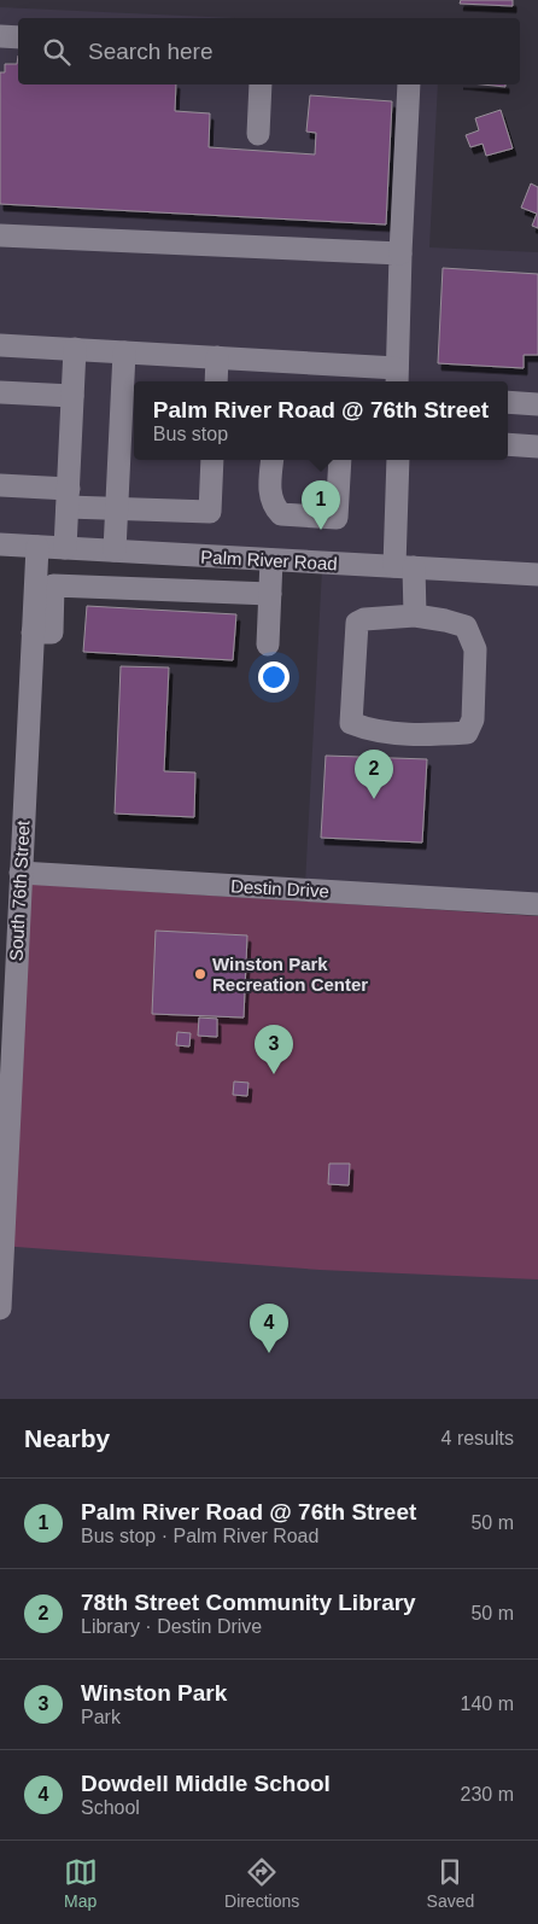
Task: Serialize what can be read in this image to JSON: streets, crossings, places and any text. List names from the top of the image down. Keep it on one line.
{"streets":{"street":["Palm River Road","Destin Drive","South 76th Street"]},"crossings":[["Palm River Road","South 76th Street"],["Destin Drive","South 76th Street"]],"places":["Winston Park Recreation Center"],"page":{"search":"Search here","popup":["Palm River Road @ 76th Street","Bus stop"],"pins":["1","2","3","4"],"heading":["Nearby","4 results"],"list":[{"mark":"1","name":"Palm River Road @ 76th Street","note":"Bus stop · Palm River Road","value":"50 m"},{"mark":"2","name":"78th Street Community Library","note":"Library · Destin Drive","value":"50 m"},{"mark":"3","name":"Winston Park","note":"Park","value":"140 m"},{"mark":"4","name":"Dowdell Middle School","note":"School","value":"230 m"}],"nav":["Map","Directions","Saved"]}}
